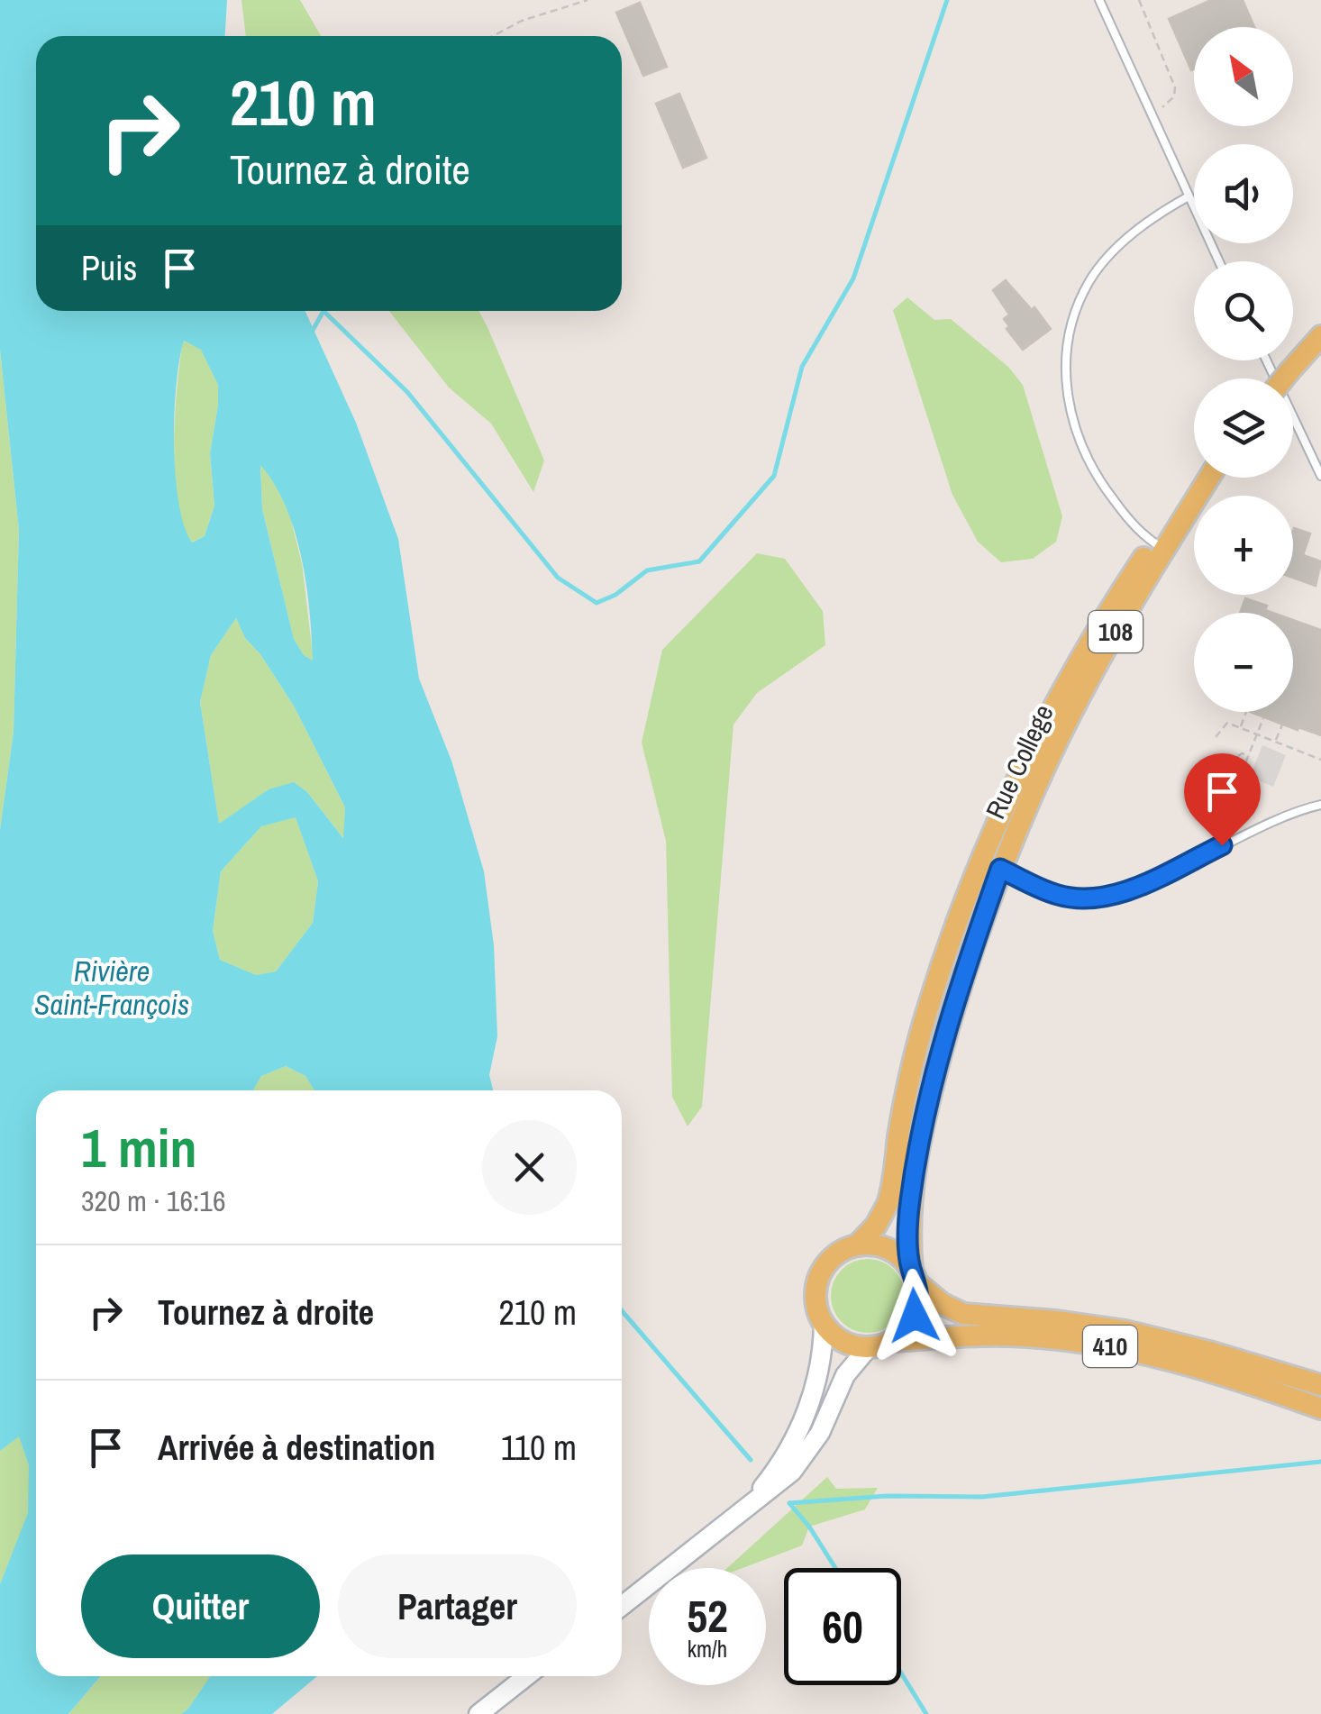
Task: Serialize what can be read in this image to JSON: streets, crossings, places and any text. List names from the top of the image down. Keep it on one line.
{"streets":{"main road":["108","Rue College","410"]},"crossings":[["Rue College","410"]],"water":["Rivière Saint-François"],"north":"top left","page":{"map_buttons":["+","−"],"turn":["210 m","Tournez à droite"],"then":"Puis","heading":["1 min","320 m · 16:16"],"list":[{"name":"Tournez à droite","value":"210 m"},{"name":"Arrivée à destination","value":"110 m"}],"buttons":["Quitter","Partager"],"speed":"52 km/h","limit":"60"}}
